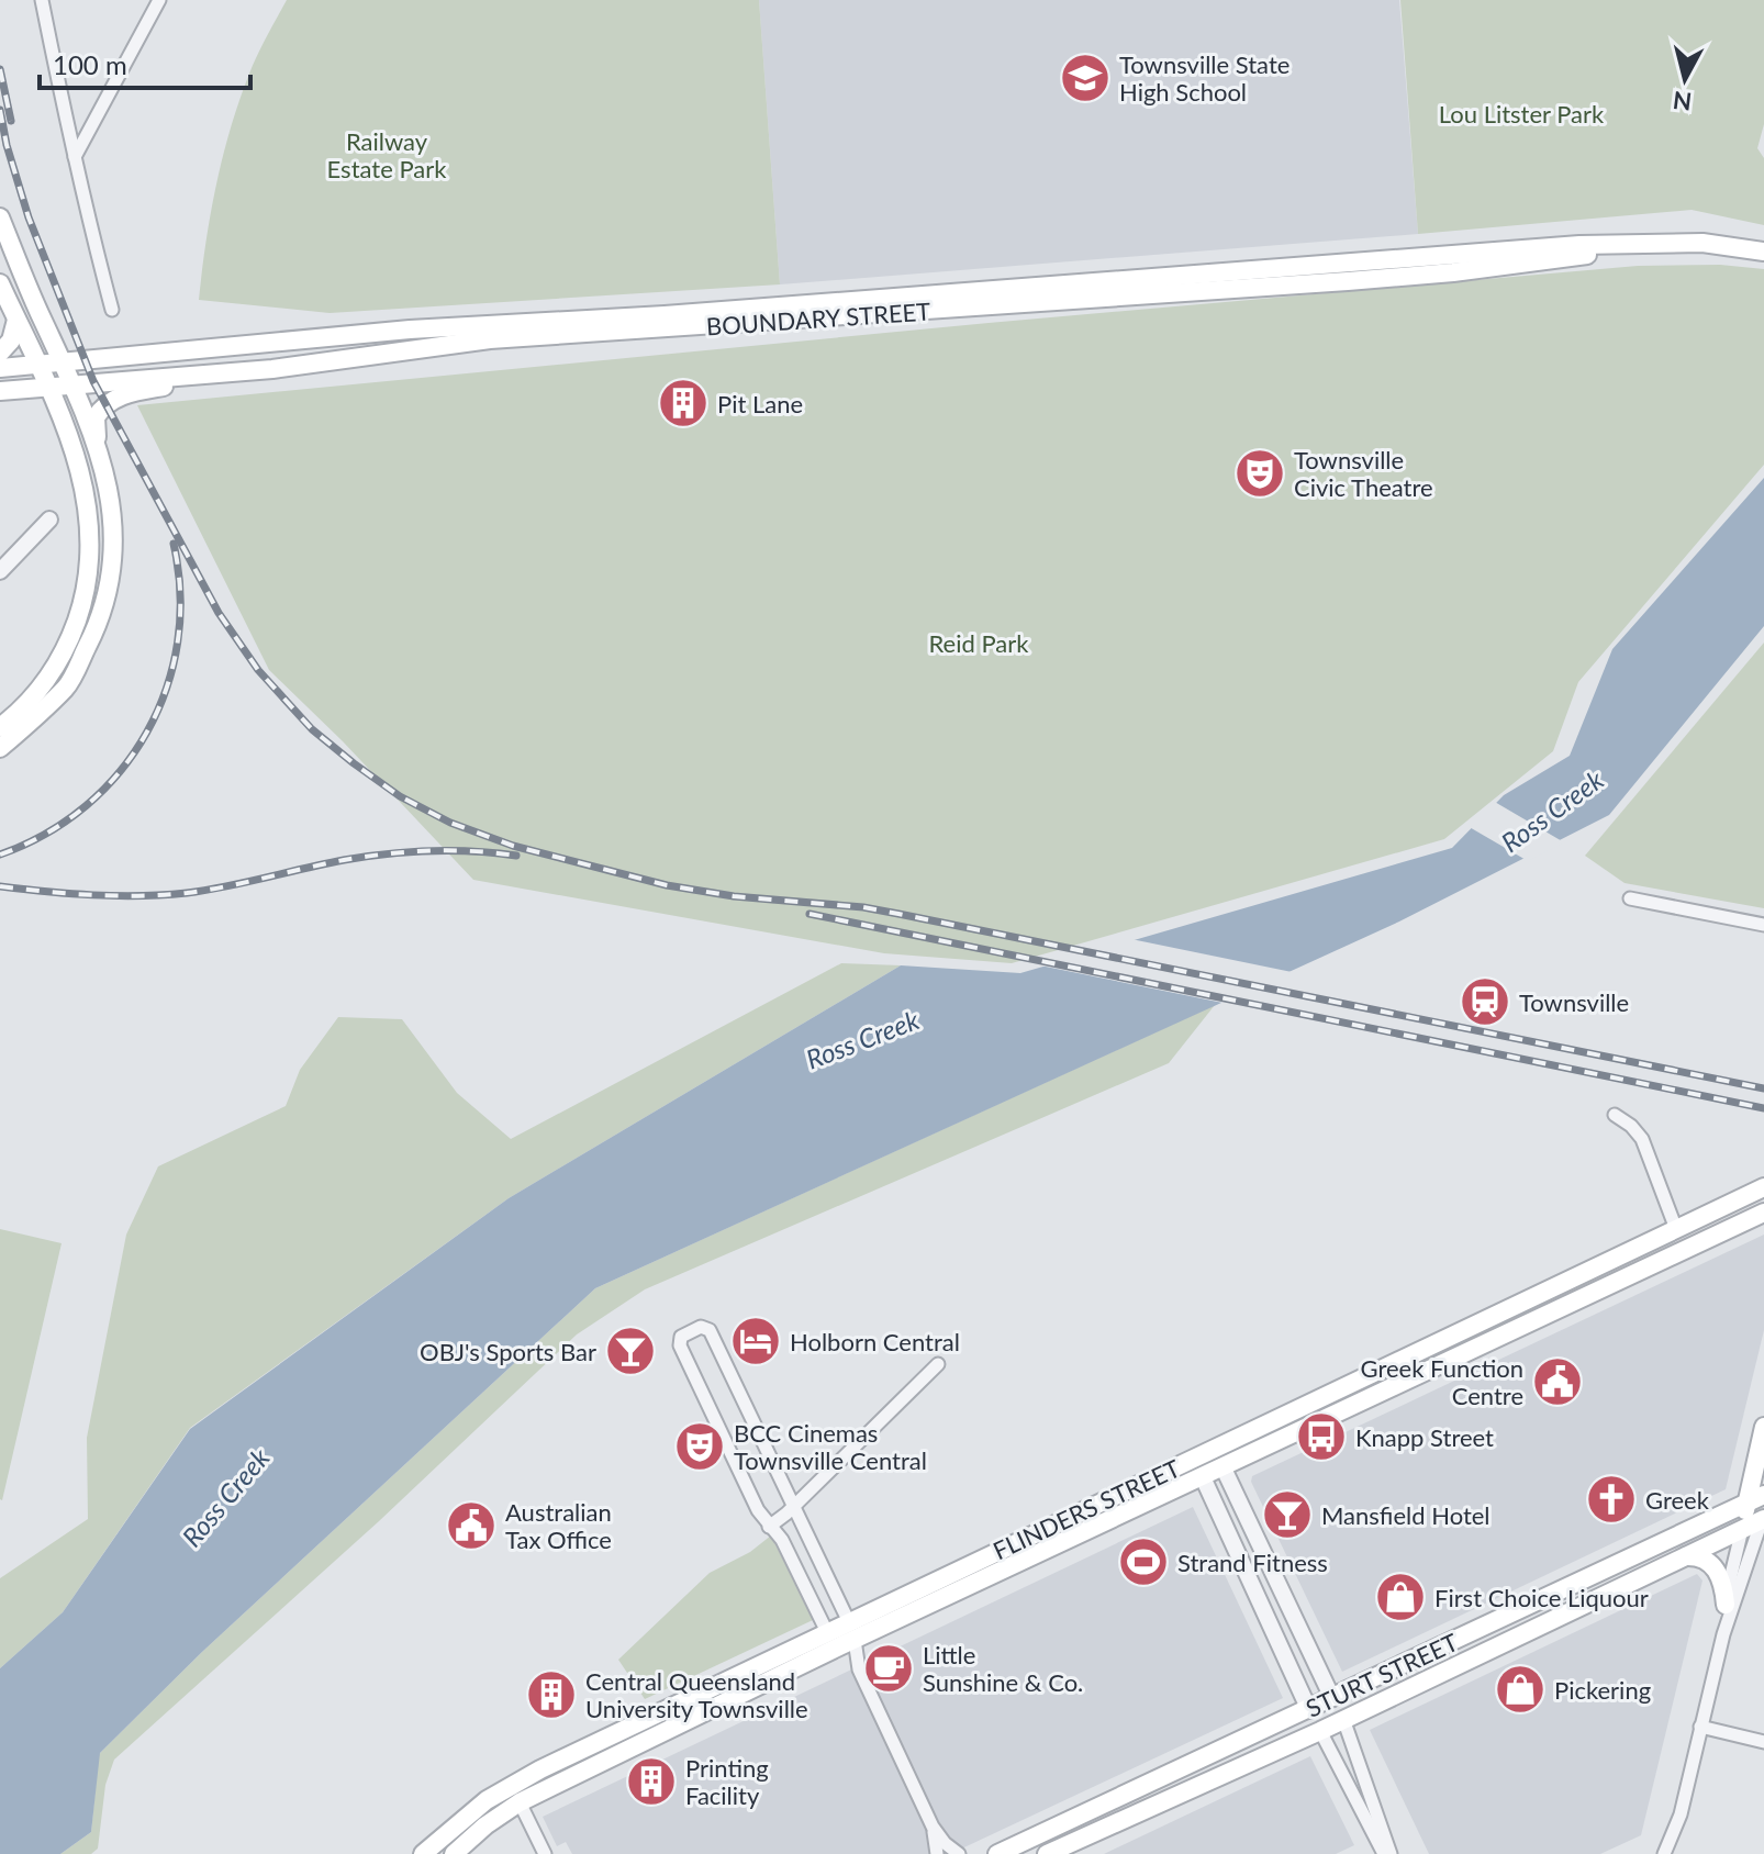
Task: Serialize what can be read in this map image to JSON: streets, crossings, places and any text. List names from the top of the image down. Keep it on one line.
{"streets":{"main road":["BOUNDARY STREET","FLINDERS STREET","STURT STREET"]},"water":["Ross Creek"],"parks":["Lou Litster Park","Railway Estate Park","Reid Park"],"places":{"school or university":["Townsville State High School"],"building":["Pit Lane","Central Queensland University Townsville","Printing Facility"],"theatre":["Townsville Civic Theatre","BCC Cinemas Townsville Central"],"station":["Townsville"],"hotel":["Holborn Central"],"bar":["OBJ's Sports Bar","Mansfield Hotel"],"public building":["Greek Function Centre","Australian Tax Office"],"bus stop":["Knapp Street"],"church":["Greek"],"sports":["Strand Fitness"],"shop":["First Choice Liquour","Pickering"],"cafe":["Little Sunshine & Co."]},"scale_bar":"100 m","north":"bottom"}
